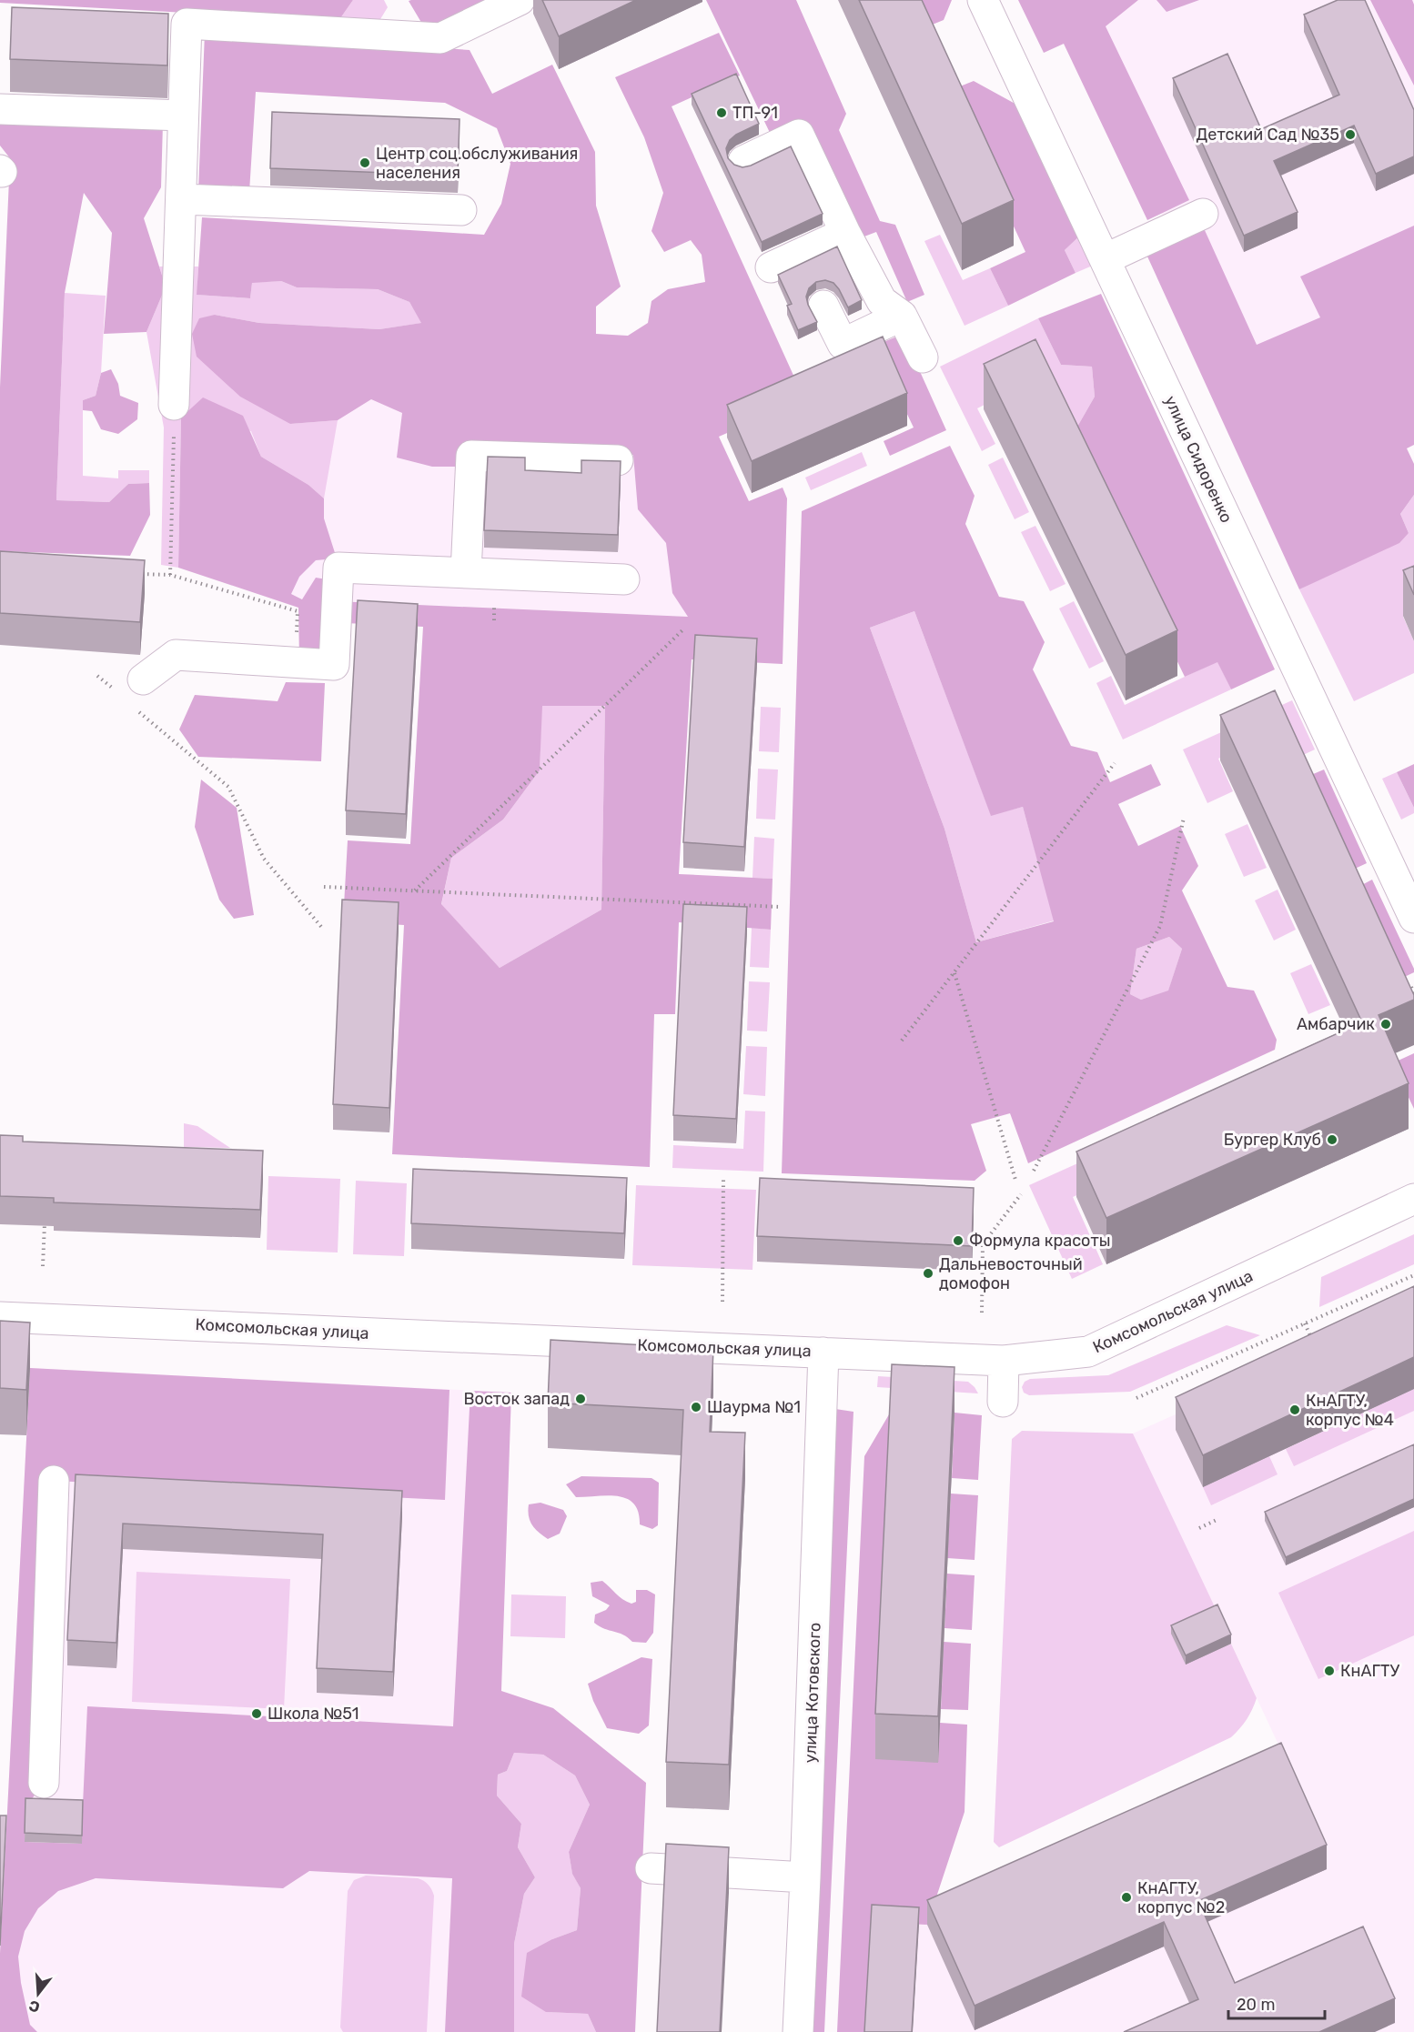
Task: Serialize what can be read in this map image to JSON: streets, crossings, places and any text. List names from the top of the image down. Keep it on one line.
{"streets":{"street":["улица Сидоренко","Комсомольская улица","улица Котовского"]},"crossings":[["Комсомольская улица","улица Котовского"]],"places":["ТП-91","Детский Сад №35","Центр соц.обслуживания населения","Амбарчик","Бургер Клуб","Формула красоты","Дальневосточный домофон","Восток запад","Шаурма №1","КнАГТУ, корпус №4","КнАГТУ","Школа №51","КнАГТУ, корпус №2"],"scale_bar":"20 m","north":"bottom"}
